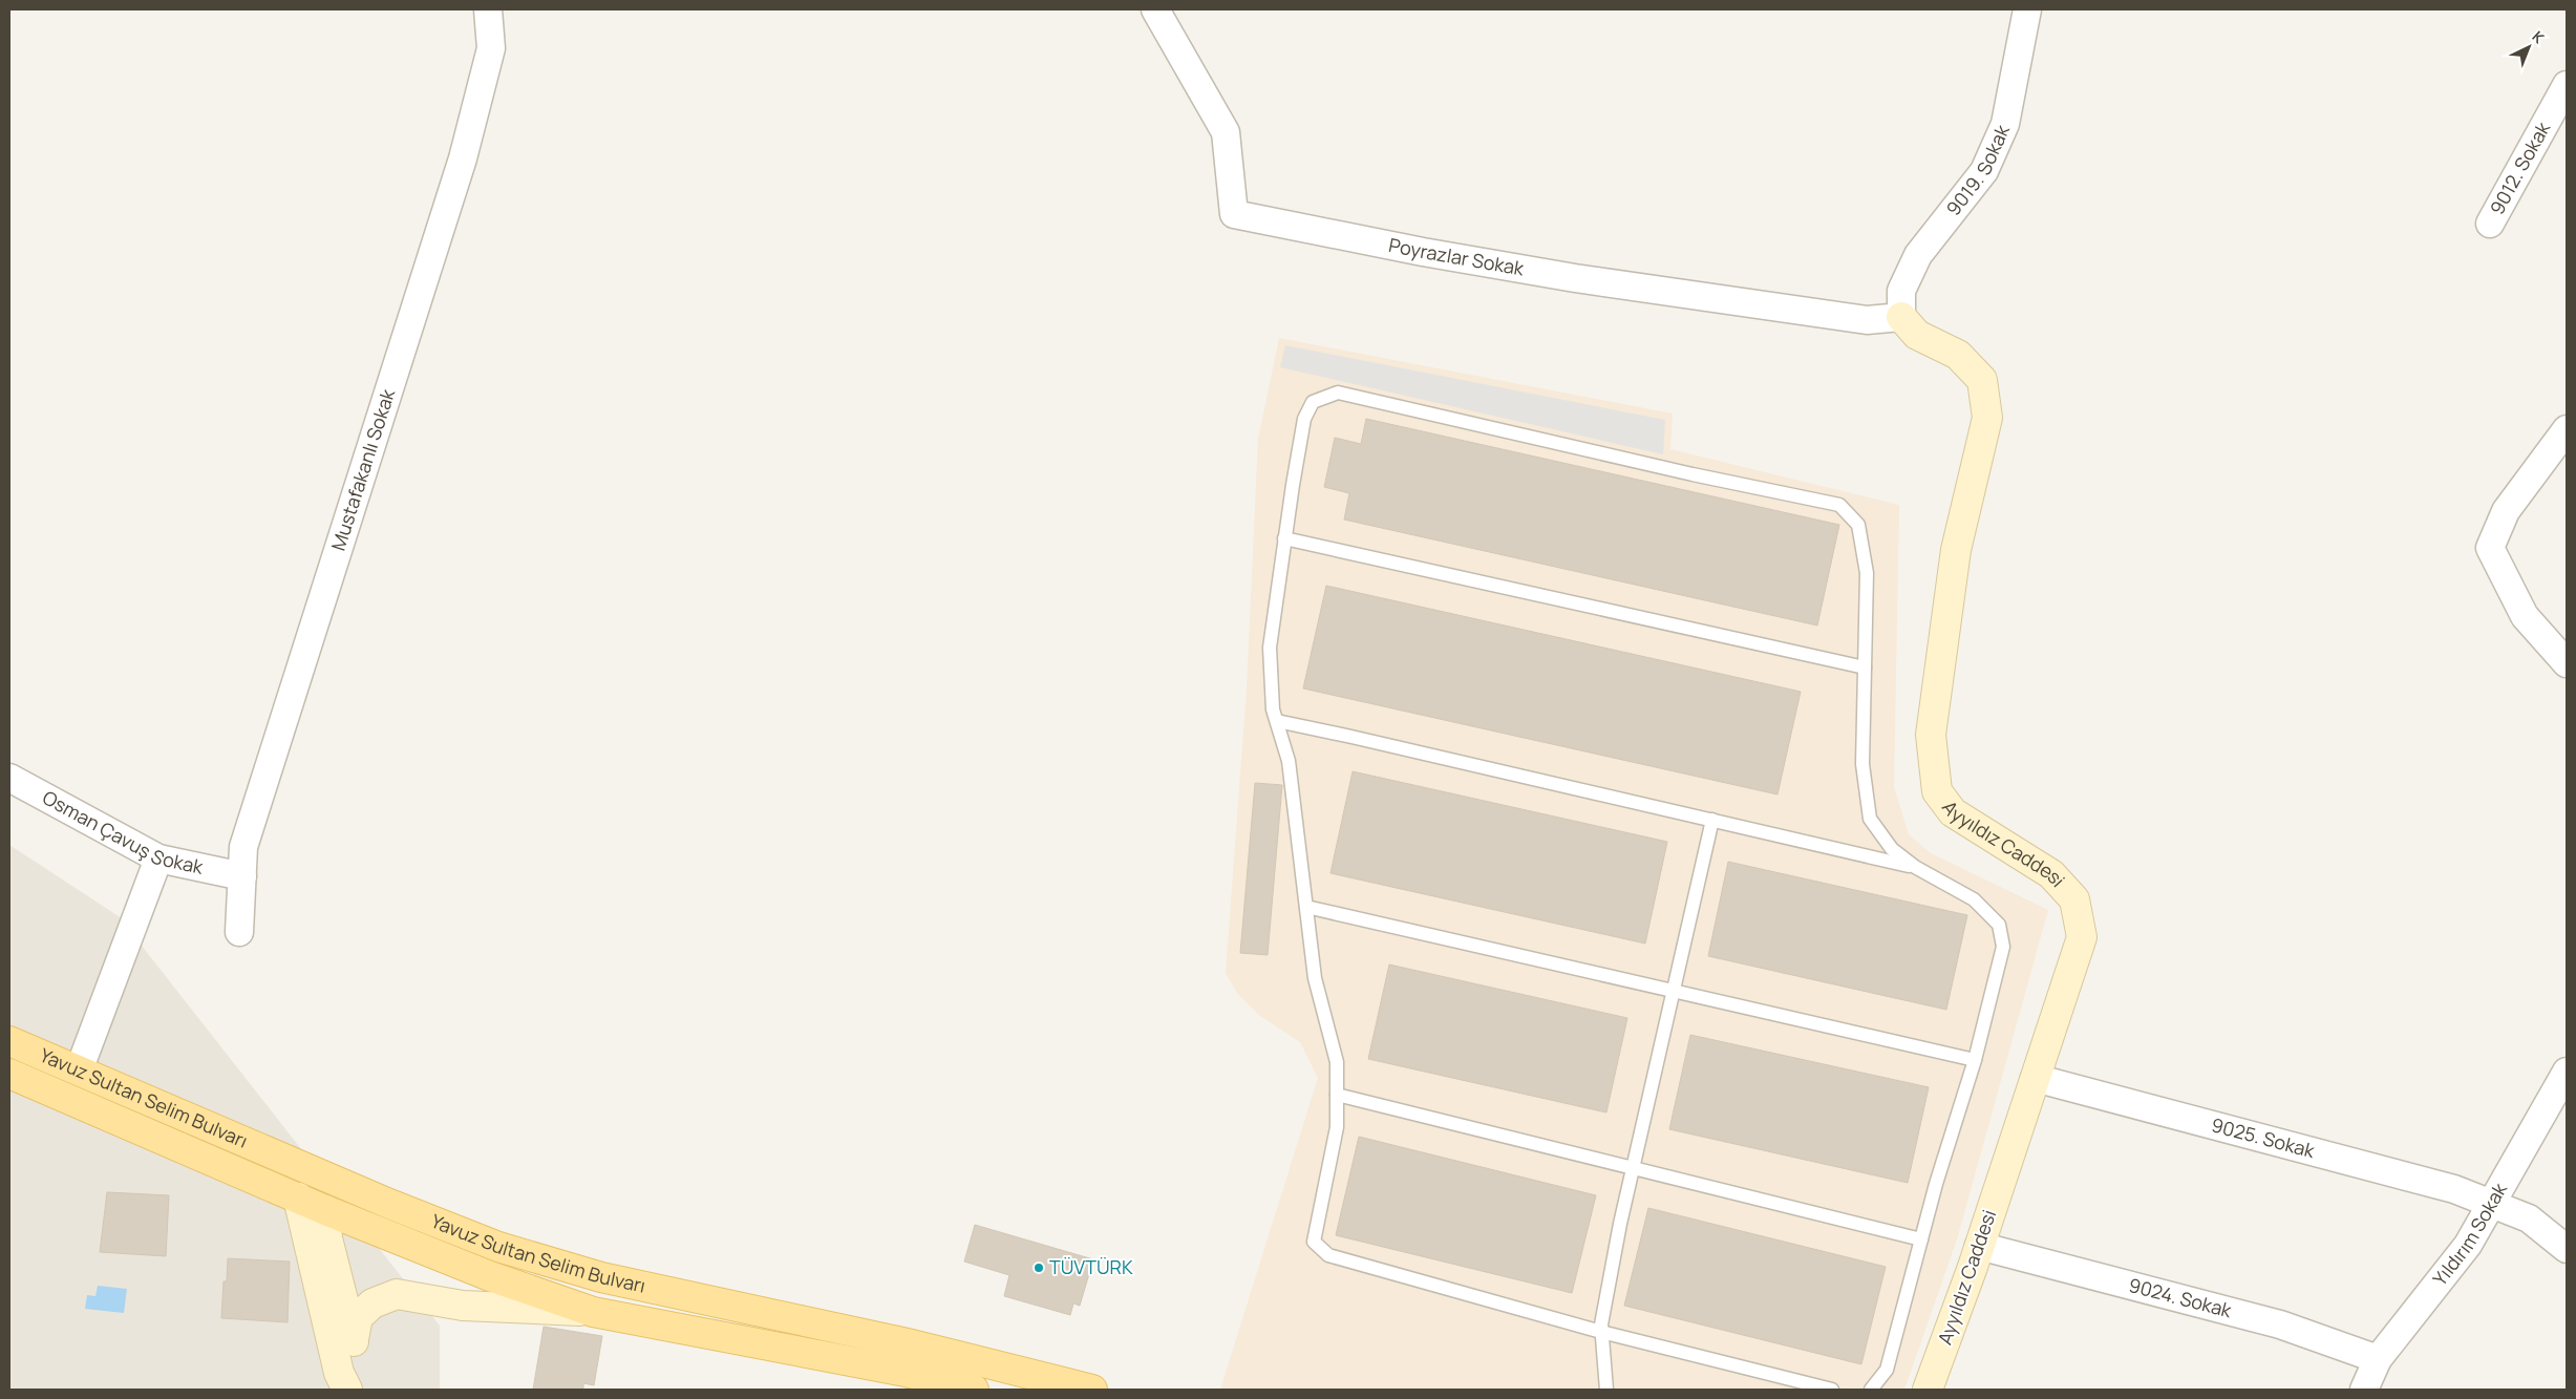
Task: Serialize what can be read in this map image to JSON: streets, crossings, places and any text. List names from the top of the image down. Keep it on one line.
{"streets":{"main road":["Yavuz Sultan Selim Bulvarı"],"street":["9019. Sokak","9012. Sokak","Poyrazlar Sokak","Mustafakanlı Sokak","Osman Çavuş Sokak","Ayyıldız Caddesi","9025. Sokak","Yıldırım Sokak","9024. Sokak"]},"crossings":[["9019. Sokak","Poyrazlar Sokak"],["9019. Sokak","Ayyıldız Caddesi"],["Poyrazlar Sokak","Ayyıldız Caddesi"],["Mustafakanlı Sokak","Osman Çavuş Sokak"],["Ayyıldız Caddesi","9025. Sokak"],["Ayyıldız Caddesi","9024. Sokak"],["9025. Sokak","Yıldırım Sokak"],["Yıldırım Sokak","9024. Sokak"]],"places":["TÜVTÜRK"],"north":"top right"}
